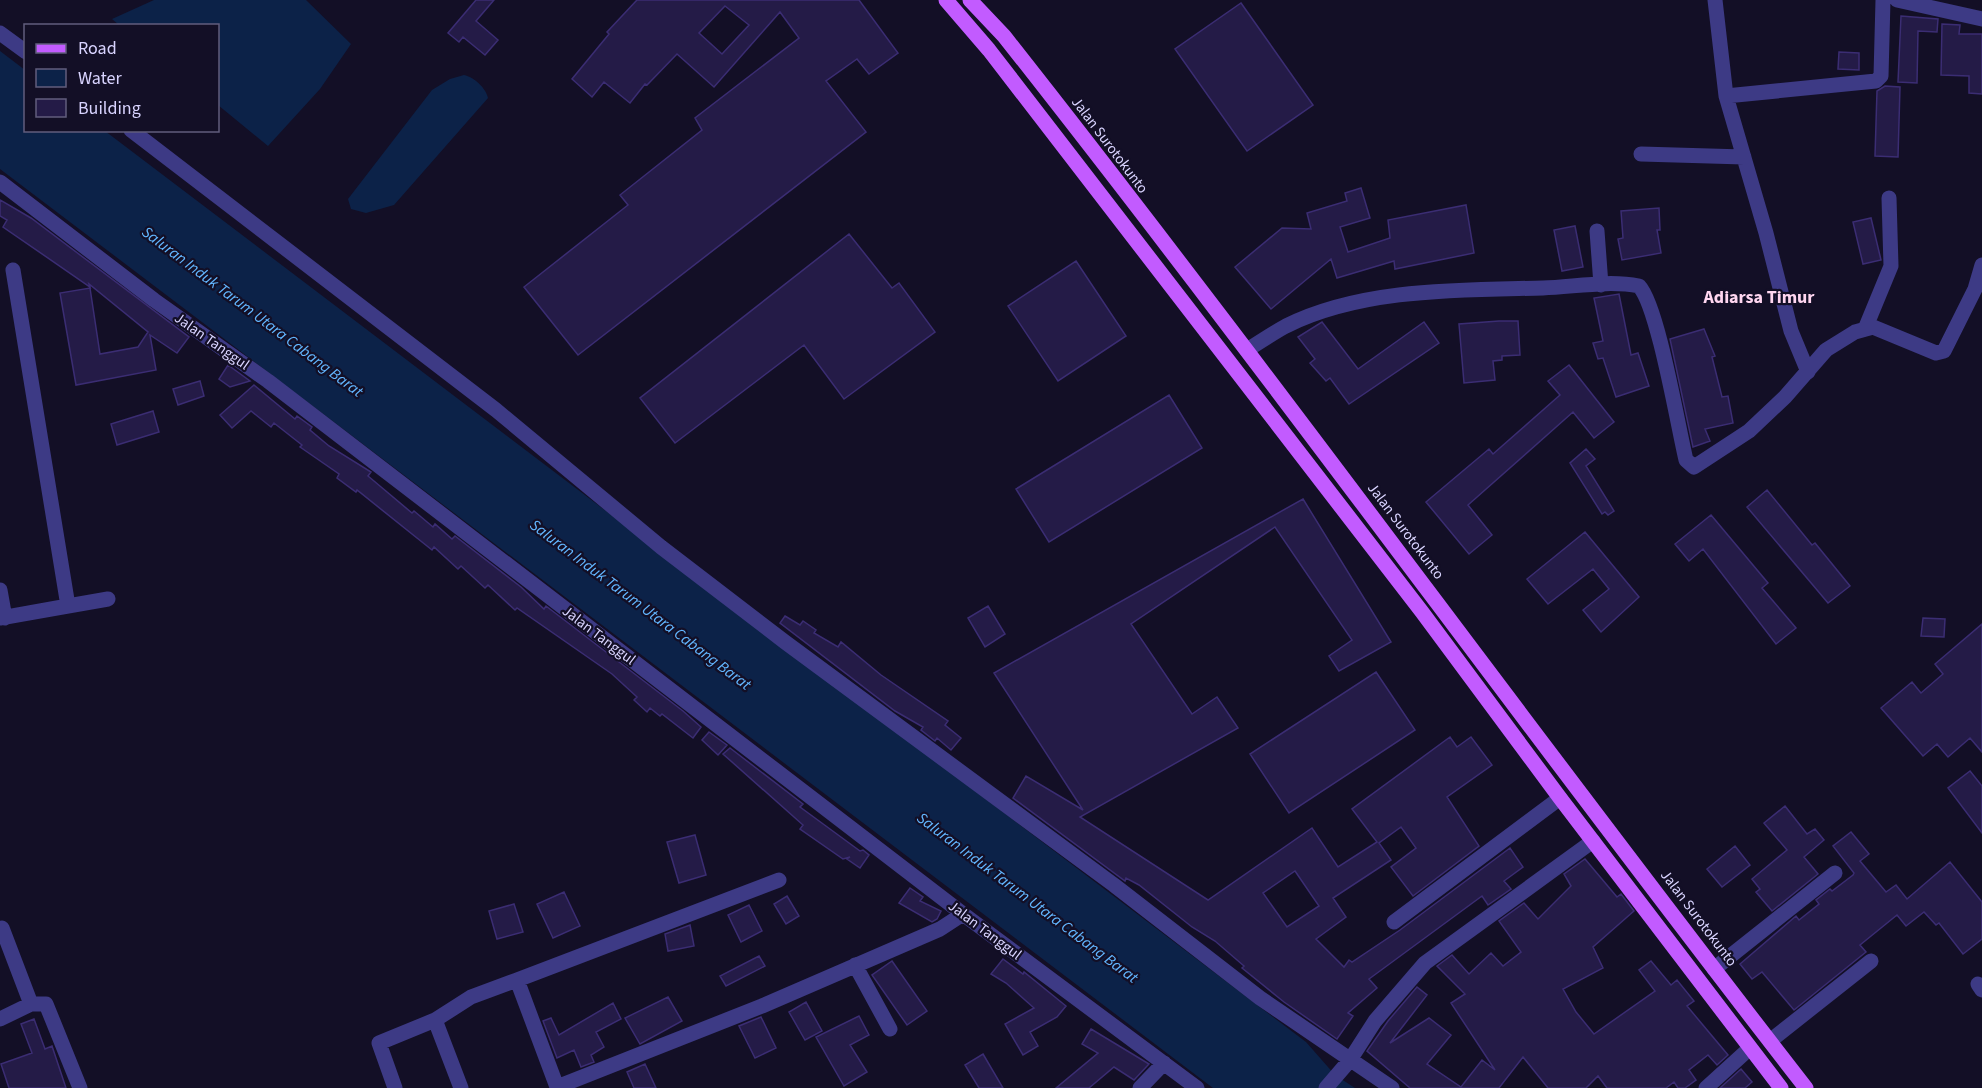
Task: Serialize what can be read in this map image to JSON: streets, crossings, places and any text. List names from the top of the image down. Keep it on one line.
{"streets":{"main road":["Jalan Surotokunto"],"street":["Jalan Tanggul"]},"districts":["Adiarsa Timur"],"water":["Saluran Induk Tarum Utara Cabang Barat"],"legend":["Road","Water","Building"]}
